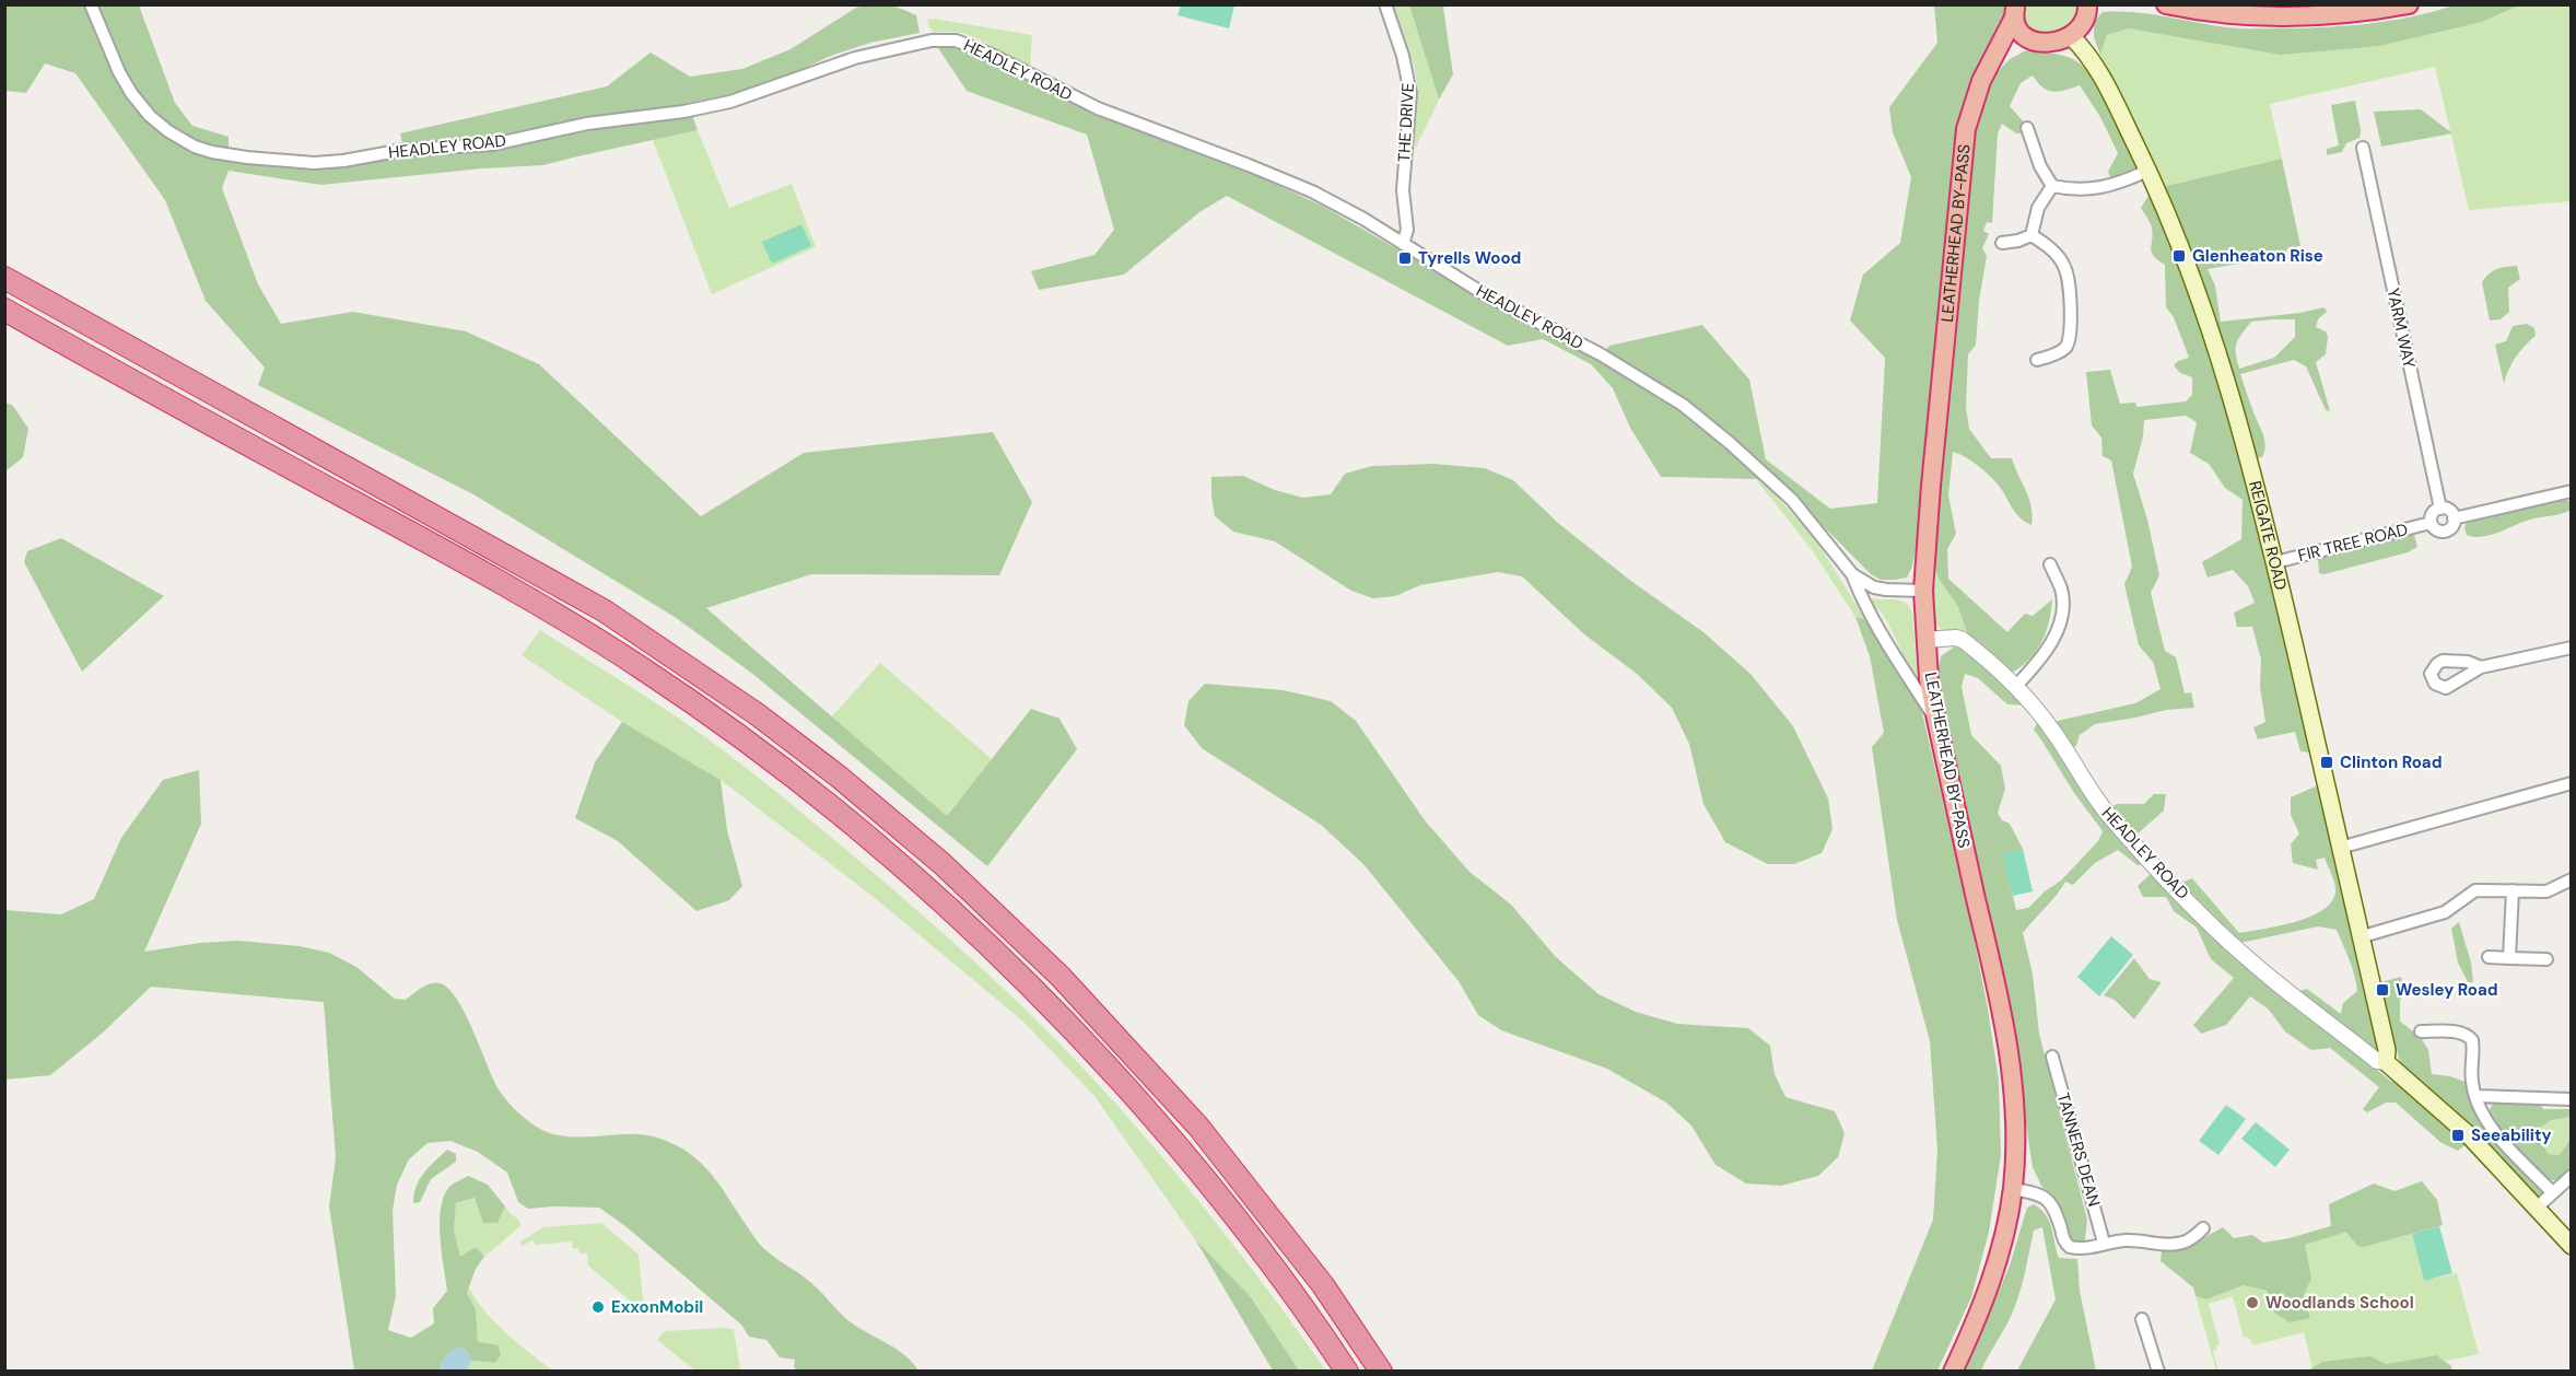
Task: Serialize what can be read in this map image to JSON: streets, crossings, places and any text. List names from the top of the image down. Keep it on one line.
{"streets":{"highway":["LEATHERHEAD BY-PASS"],"main road":["REIGATE ROAD"],"street":["HEADLEY ROAD","THE DRIVE","YARM WAY","FIR TREE ROAD","TANNERS DEAN"]},"crossings":[["HEADLEY ROAD","THE DRIVE"],["HEADLEY ROAD","LEATHERHEAD BY-PASS"],["HEADLEY ROAD","REIGATE ROAD"],["YARM WAY","FIR TREE ROAD"],["REIGATE ROAD","FIR TREE ROAD"]],"places":{"transit":["Glenheaton Rise","Tyrells Wood","Clinton Road","Wesley Road","Seeability"],"other":["Woodlands School","ExxonMobil"]}}
